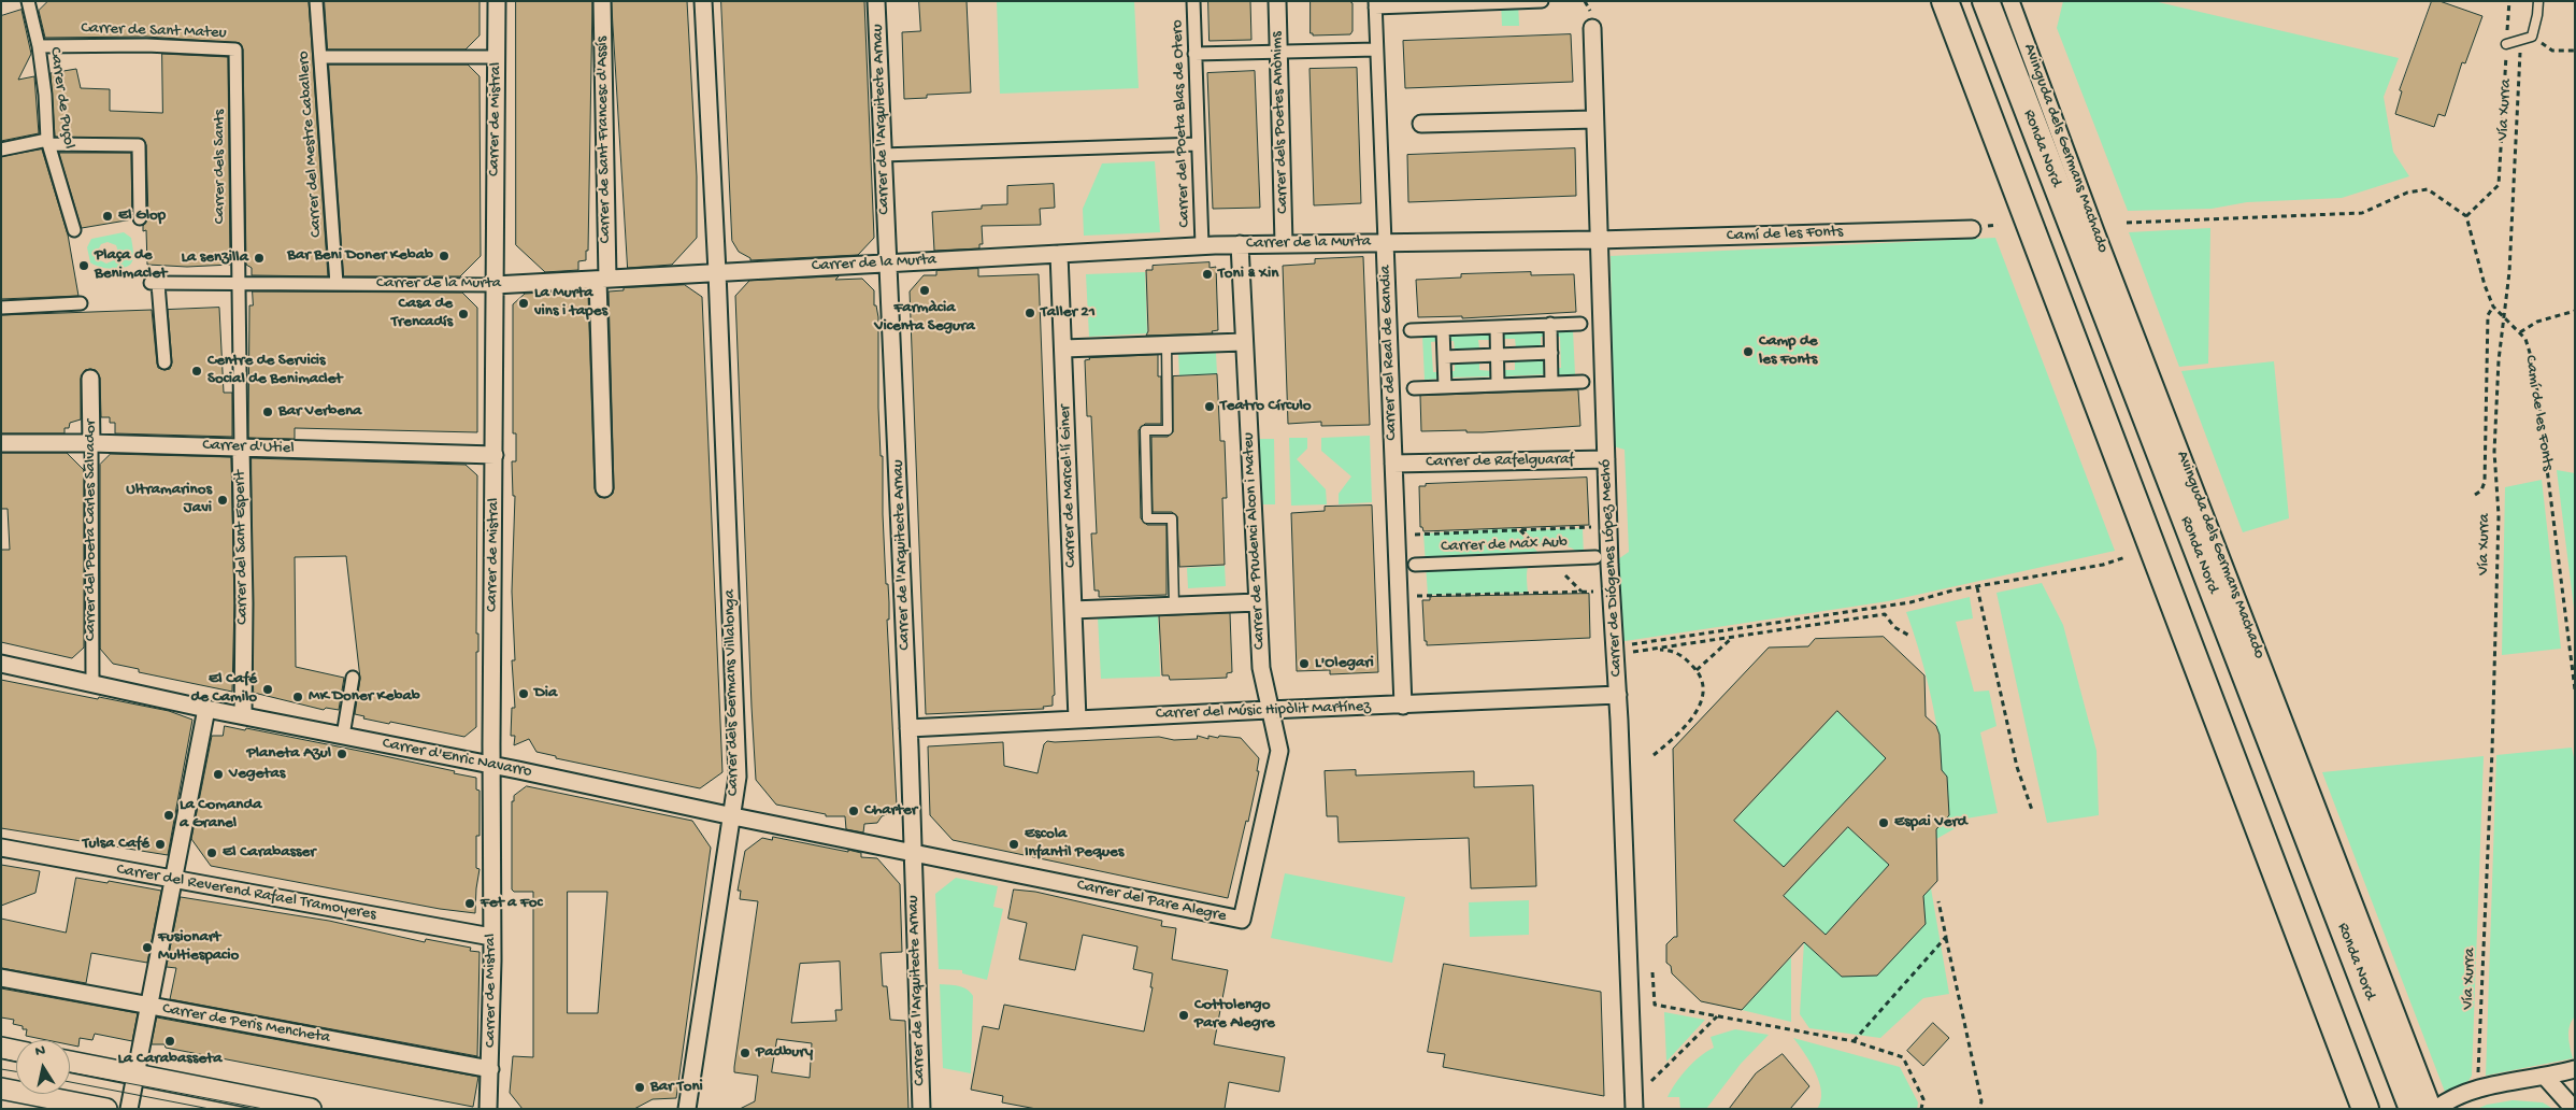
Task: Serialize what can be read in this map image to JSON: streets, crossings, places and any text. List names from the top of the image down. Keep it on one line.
{"streets":{"main road":["Ronda Nord"],"street":["Carrer de Sant Mateu","Carrer de Puçol","Carrer de Mistral","Carrer de l'Arquitecte Arnau","Carrer dels Poetes Anònims","Carrer del Poeta Blas de Otero","Carrer de Sant Francesc d'Assís","Carrer del Mestre Caballero","Avinguda dels Germans Machado","Carrer dels Sants","Camí de les Fonts","Carrer de la Murta","Carrer del Real de Gandia","Carrer d'Utiel","Carrer de Rafelguaraf","Carrer de Marcel·lí Giner","Carrer del Poeta Carles Salvador","Carrer de Prudenci Alcon i Mateu","Carrer de Max Aub","Carrer del Sant Esperit","Carrer de Diógenes López Mechó","Carrer dels Germans Villalonga","Carrer del Músic Hipòlit Martínez","Carrer d'Enric Navarro","Carrer del Reverend Rafael Tramoyeres","Carrer del Pare Alegre","Carrer de Peris Mencheta"],"path":["Vía Xurra"]},"crossings":[["Carrer de Sant Mateu","Carrer de Puçol"],["Carrer de Sant Mateu","Carrer dels Sants"],["Vía Xurra","Camí de les Fonts"],["Carrer de Mistral","Carrer de la Murta"],["Carrer de Mistral","Carrer d'Utiel"],["Carrer de Mistral","Carrer d'Enric Navarro"],["Carrer de Mistral","Carrer del Reverend Rafael Tramoyeres"],["Carrer de Mistral","Carrer de Peris Mencheta"],["Carrer de l'Arquitecte Arnau","Carrer de la Murta"],["Carrer de l'Arquitecte Arnau","Carrer del Músic Hipòlit Martínez"],["Carrer de l'Arquitecte Arnau","Carrer d'Enric Navarro"],["Carrer de l'Arquitecte Arnau","Carrer del Pare Alegre"],["Carrer dels Poetes Anònims","Carrer de la Murta"],["Carrer del Poeta Blas de Otero","Carrer de la Murta"],["Carrer de Sant Francesc d'Assís","Carrer de la Murta"],["Carrer del Mestre Caballero","Carrer de la Murta"],["Carrer dels Sants","Carrer de la Murta"],["Carrer dels Sants","Carrer del Sant Esperit"],["Camí de les Fonts","Carrer de la Murta"],["Camí de les Fonts","Carrer de Diógenes López Mechó"],["Carrer de la Murta","Carrer del Real de Gandia"],["Carrer de la Murta","Carrer de Marcel·lí Giner"],["Carrer de la Murta","Carrer de Prudenci Alcon i Mateu"],["Carrer de la Murta","Carrer del Sant Esperit"],["Carrer de la Murta","Carrer de Diógenes López Mechó"],["Carrer de la Murta","Carrer dels Germans Villalonga"],["Carrer del Real de Gandia","Carrer de Rafelguaraf"],["Carrer del Real de Gandia","Carrer del Músic Hipòlit Martínez"],["Carrer d'Utiel","Carrer del Poeta Carles Salvador"],["Carrer d'Utiel","Carrer del Sant Esperit"],["Carrer de Rafelguaraf","Carrer de Diógenes López Mechó"],["Carrer de Marcel·lí Giner","Carrer del Músic Hipòlit Martínez"],["Carrer del Poeta Carles Salvador","Carrer d'Enric Navarro"],["Carrer de Prudenci Alcon i Mateu","Carrer del Músic Hipòlit Martínez"],["Carrer de Prudenci Alcon i Mateu","Carrer del Pare Alegre"],["Carrer del Sant Esperit","Carrer d'Enric Navarro"],["Carrer de Diógenes López Mechó","Carrer del Músic Hipòlit Martínez"],["Carrer dels Germans Villalonga","Carrer d'Enric Navarro"],["Carrer del Músic Hipòlit Martínez","Carrer del Pare Alegre"],["Carrer d'Enric Navarro","Carrer del Pare Alegre"]],"places":["El Glop","Bar Beni Doner Kebab","La senzilla","Plaça de Benimaclet","Toni & Xin","Farmàcia Vicenta Segura","La Murta vins i tapes","Taller 21","Casa de Trencadís","Camp de les Fonts","Centre de Servicis Social de Benimaclet","Teatro Círculo","Bar Verbena","Ultramarinos Javi","L'Olegari","El Café de Camilo","Dia","MK Doner Kebab","Planeta Azul","Vegetas","Charter","La Comanda a Granel","Espai Verd","Tulsa Café","Escola Infantil Peques","El Carabasser","Fet a Foc","Fusionart Multiespacio","Cottolengo Pare Alegre","La Carabasseta","Padbury","Bar Toni"],"north":"top"}
